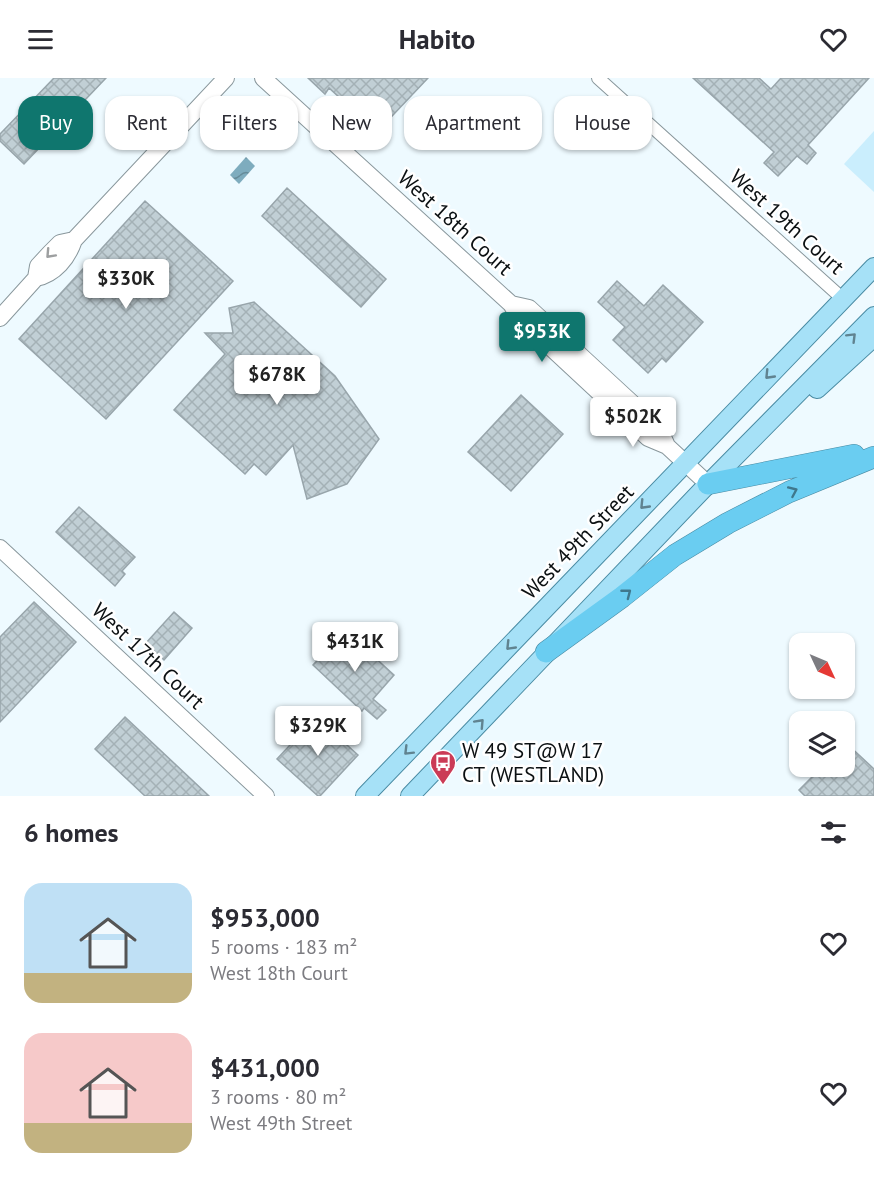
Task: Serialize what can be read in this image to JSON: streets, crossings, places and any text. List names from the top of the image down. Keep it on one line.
{"streets":{"main road":["West 49th Street"],"street":["West 19th Court","West 18th Court","West 17th Court"]},"crossings":[["West 19th Court","West 49th Street"],["West 18th Court","West 49th Street"]],"places":{"bus stop":["W 49 ST@W 17 CT (WESTLAND)"]},"north":"bottom right","page":{"header":"Habito","chip":["Buy","Rent","Filters","New","Apartment","House"],"price":["$330K","$953K","$678K","$502K","$431K","$329K"],"heading":"6 homes","list":[{"name":"$953,000","note":"5 rooms · 183 m² · West 18th Court"},{"name":"$431,000","note":"3 rooms · 80 m² · West 49th Street"}]}}
